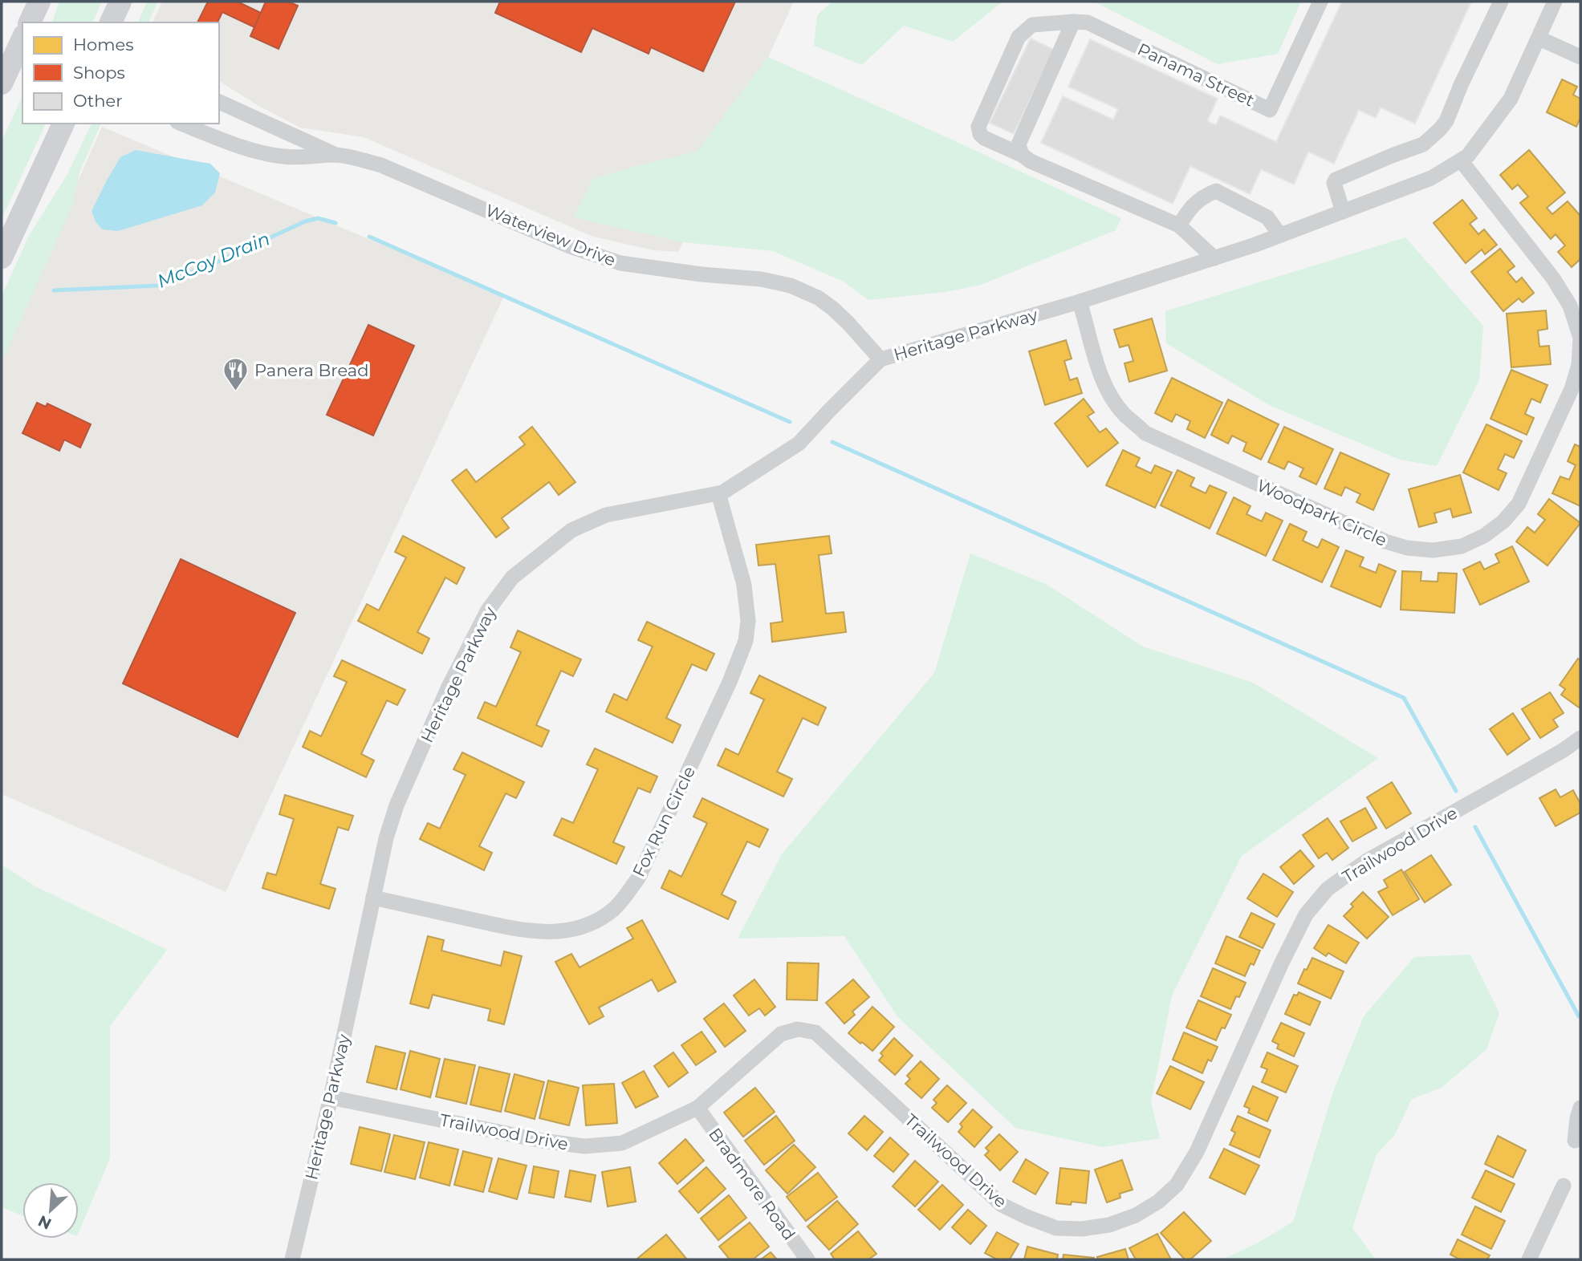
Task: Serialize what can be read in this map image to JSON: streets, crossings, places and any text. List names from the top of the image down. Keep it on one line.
{"streets":{"street":["Panama Street","Waterview Drive","Heritage Parkway","Woodpark Circle","Fox Run Circle","Trailwood Drive","Bradmore Road"]},"crossings":[["Panama Street","Heritage Parkway"],["Waterview Drive","Heritage Parkway"],["Heritage Parkway","Woodpark Circle"],["Heritage Parkway","Fox Run Circle"],["Heritage Parkway","Trailwood Drive"],["Trailwood Drive","Bradmore Road"]],"water":["McCoy Drain"],"places":{"restaurant":["Panera Bread"]},"legend":["Homes","Shops","Other"],"north":"bottom left"}
